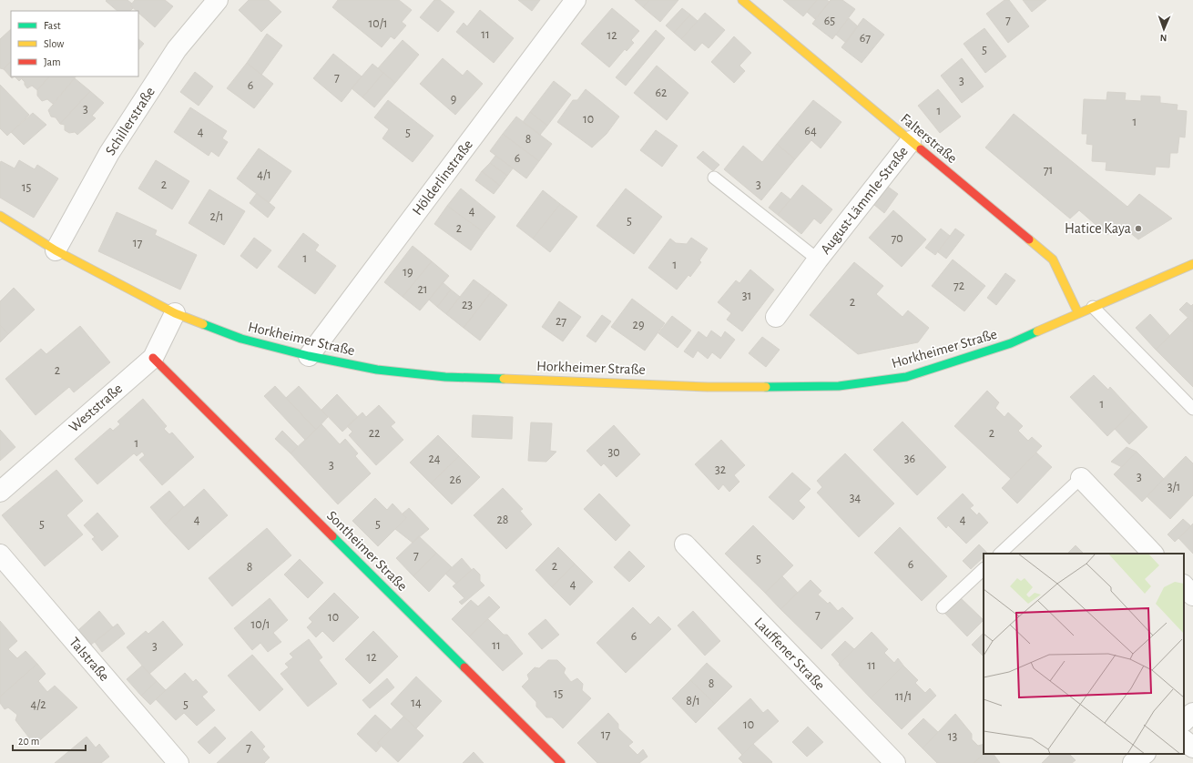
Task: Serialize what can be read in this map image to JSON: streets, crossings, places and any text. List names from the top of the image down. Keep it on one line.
{"streets":{"main road":["Falterstraße","Horkheimer Straße","Sontheimer Straße"],"street":["Schillerstraße","Hölderlinstraße","August-Lämmle-Straße","Weststraße","Lauffener Straße","Talstraße"]},"crossings":[["Schillerstraße","Horkheimer Straße"],["Falterstraße","August-Lämmle-Straße"],["Falterstraße","Horkheimer Straße"],["Hölderlinstraße","Horkheimer Straße"],["Horkheimer Straße","Weststraße"],["Weststraße","Sontheimer Straße"]],"places":["Hatice Kaya"],"house_numbers":["7","65","10/1","11","12","67","5","7","3","6","62","9","3","1","10","1","64","4","5","8","6","71","4/1","2","3","15","4","2/1","5","2","70","17","1","1","19","72","21","31","2","23","27","29","2","1","22","2","1","30","24","36","3","32","3","26","3/1","34","4","28","4","5","5","7","5","6","2","8","4","7","10","10/1","6","11","3","12","11","8","15","11/1","8/1","14","4/2","5","10","17","13","7"],"legend":["Fast","Slow","Jam"],"scale_bar":"20 m","north":"bottom"}
